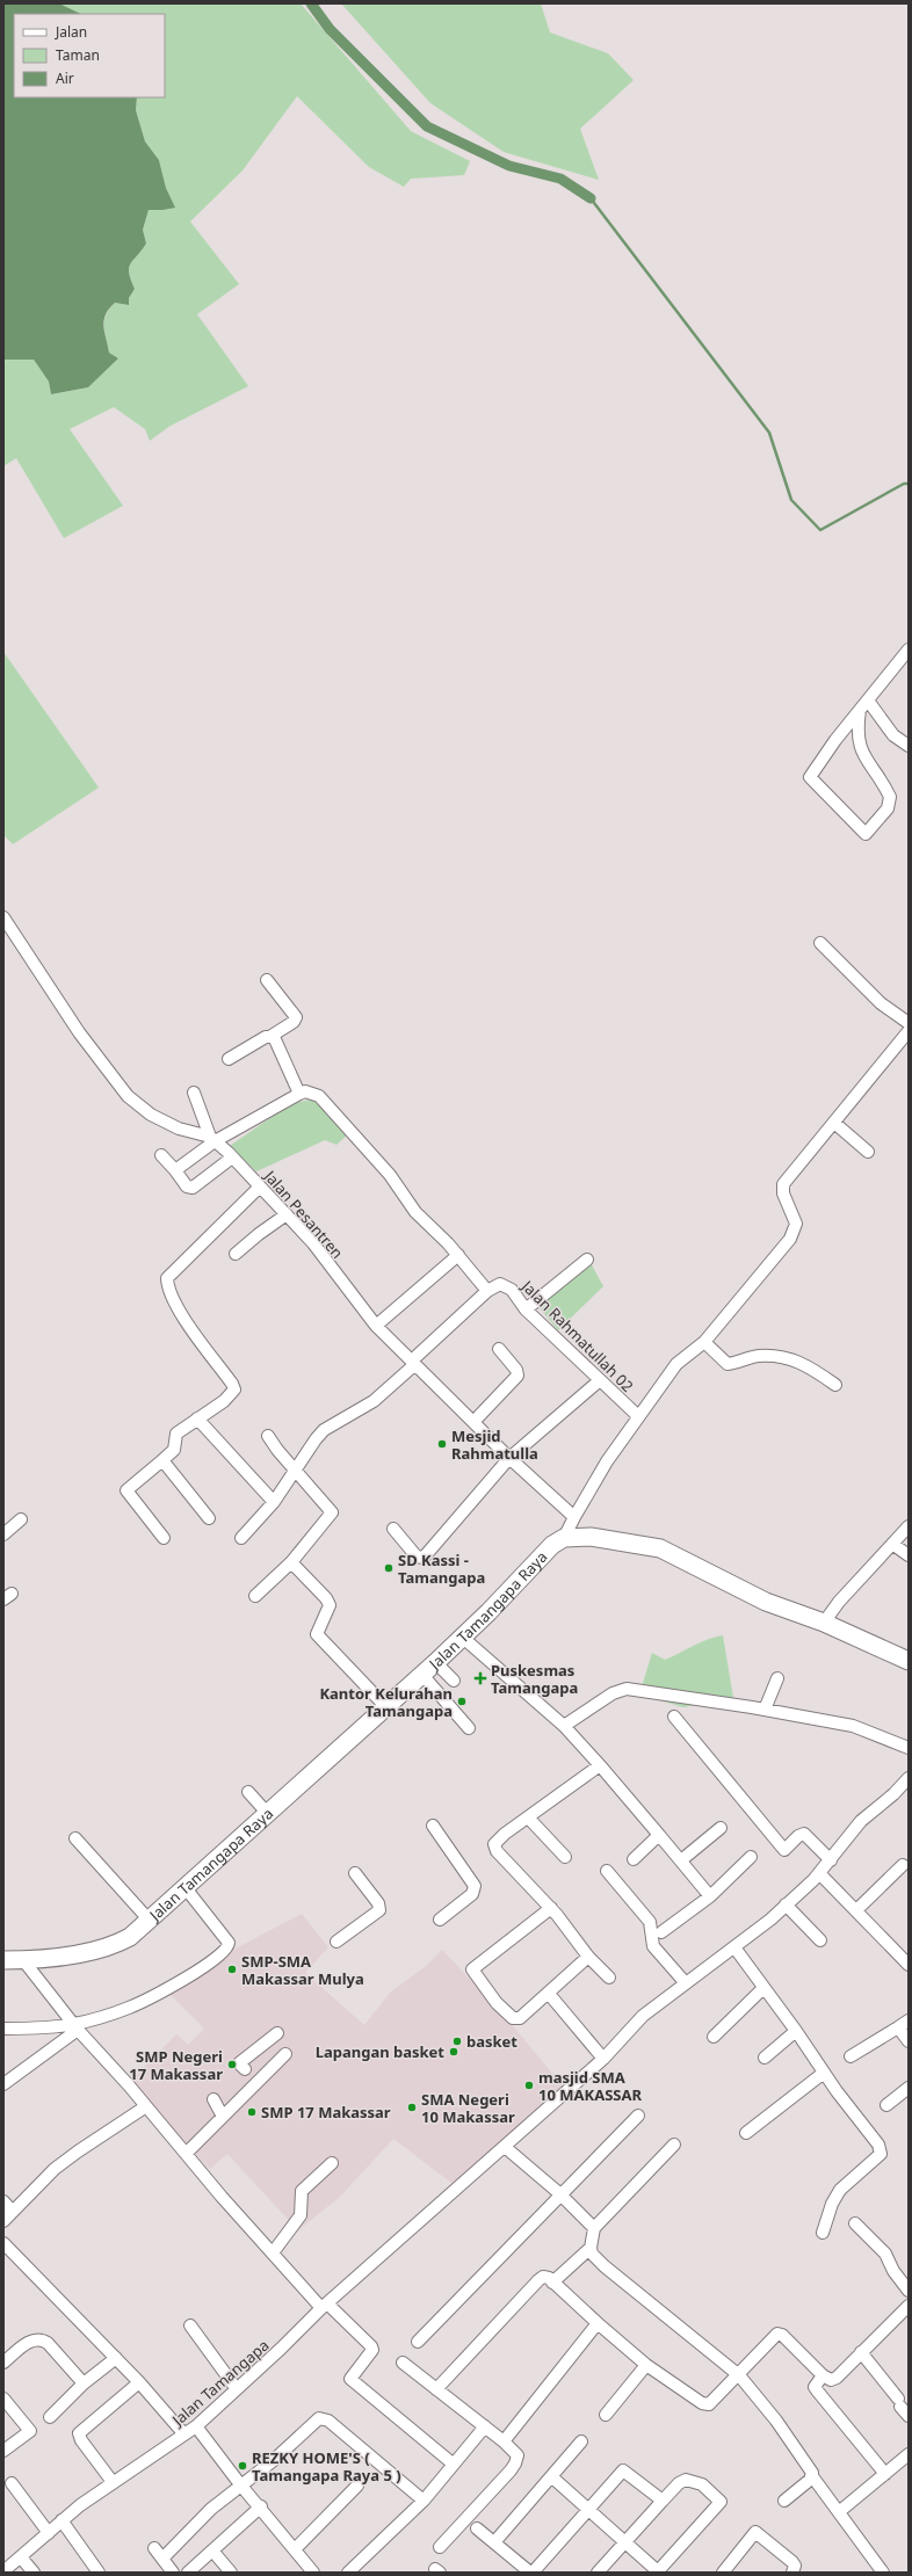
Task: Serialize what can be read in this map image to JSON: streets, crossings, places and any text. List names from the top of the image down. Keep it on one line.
{"streets":{"main road":["Jalan Tamangapa Raya"],"street":["Jalan Pesantren","Jalan Rahmatullah 02","Jalan Tamangapa"]},"places":{"other":["Mesjid Rahmatulla","SD Kassi - Tamangapa","Kantor Kelurahan Tamangapa","SMP-SMA Makassar Mulya","basket","Lapangan basket","SMP Negeri 17 Makassar","masjid SMA 10 MAKASSAR","SMA Negeri 10 Makassar","SMP 17 Makassar","REZKY HOME'S ( Tamangapa Raya 5 )"],"health":["Puskesmas Tamangapa"]},"legend":["Jalan","Taman","Air"]}
